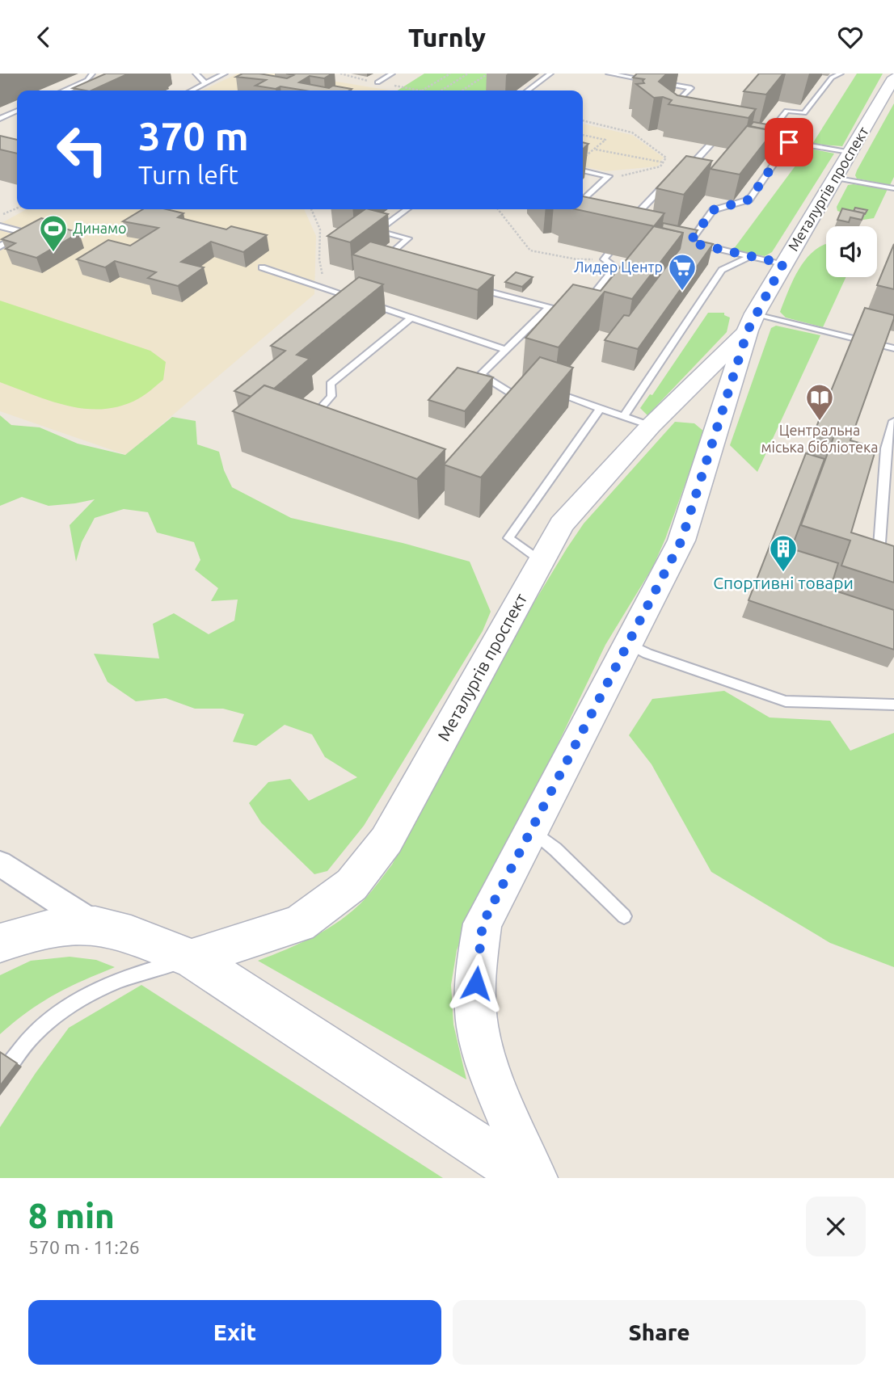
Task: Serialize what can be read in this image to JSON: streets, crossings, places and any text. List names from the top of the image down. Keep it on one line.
{"streets":{"street":["Металургів проспект"]},"places":{"sports":["Динамо"],"supermarket":["Лидер Центр"],"library":["Центральна міська бібліотека"],"building":["Спортивні товари"]},"page":{"header":"Turnly","turn":["370 m","Turn left"],"heading":["8 min","570 m · 11:26"],"buttons":["Exit","Share"]}}
